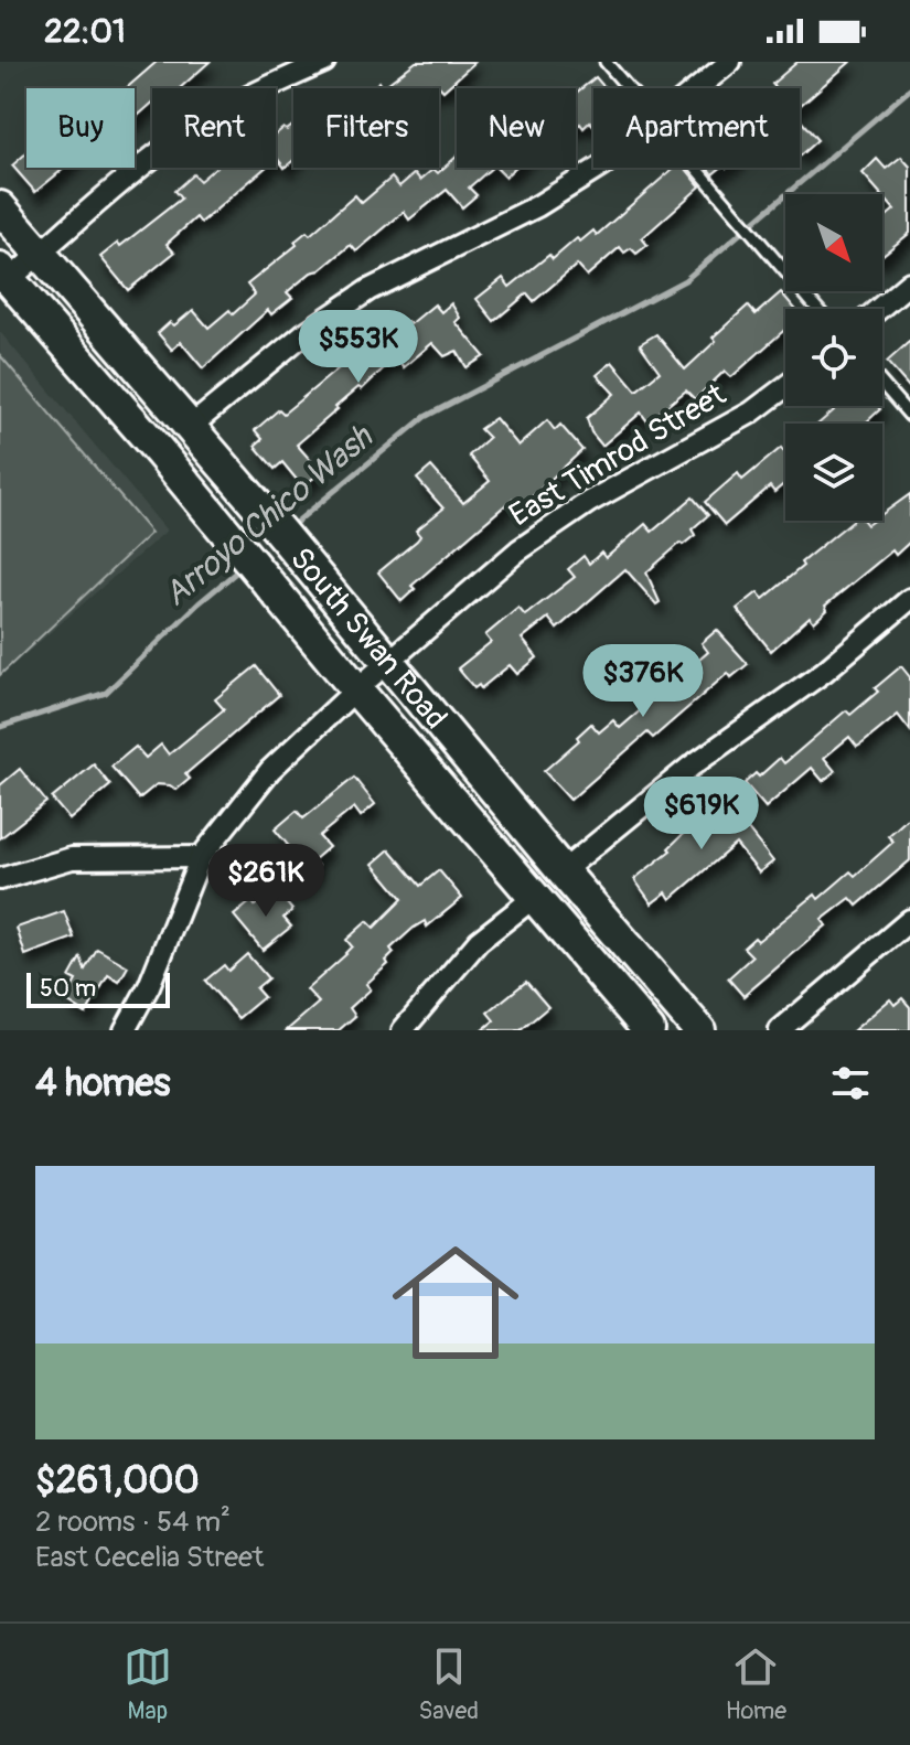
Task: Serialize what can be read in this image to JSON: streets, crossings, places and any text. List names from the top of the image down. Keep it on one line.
{"streets":{"main road":["South Swan Road"],"street":["East Timrod Street"]},"crossings":[["East Timrod Street","South Swan Road"]],"water":["Arroyo Chico Wash"],"scale_bar":"50 m","north":"bottom right","page":{"status":"22:01","chip":["Buy","Rent","Filters","New","Apartment"],"price":["$553K","$376K","$619K","$261K"],"scale":"50 m","heading":"4 homes","list":[{"name":"$261,000","note":"2 rooms · 54 m² · East Cecelia Street"}],"tabs":["Map","Saved","Home"]}}
